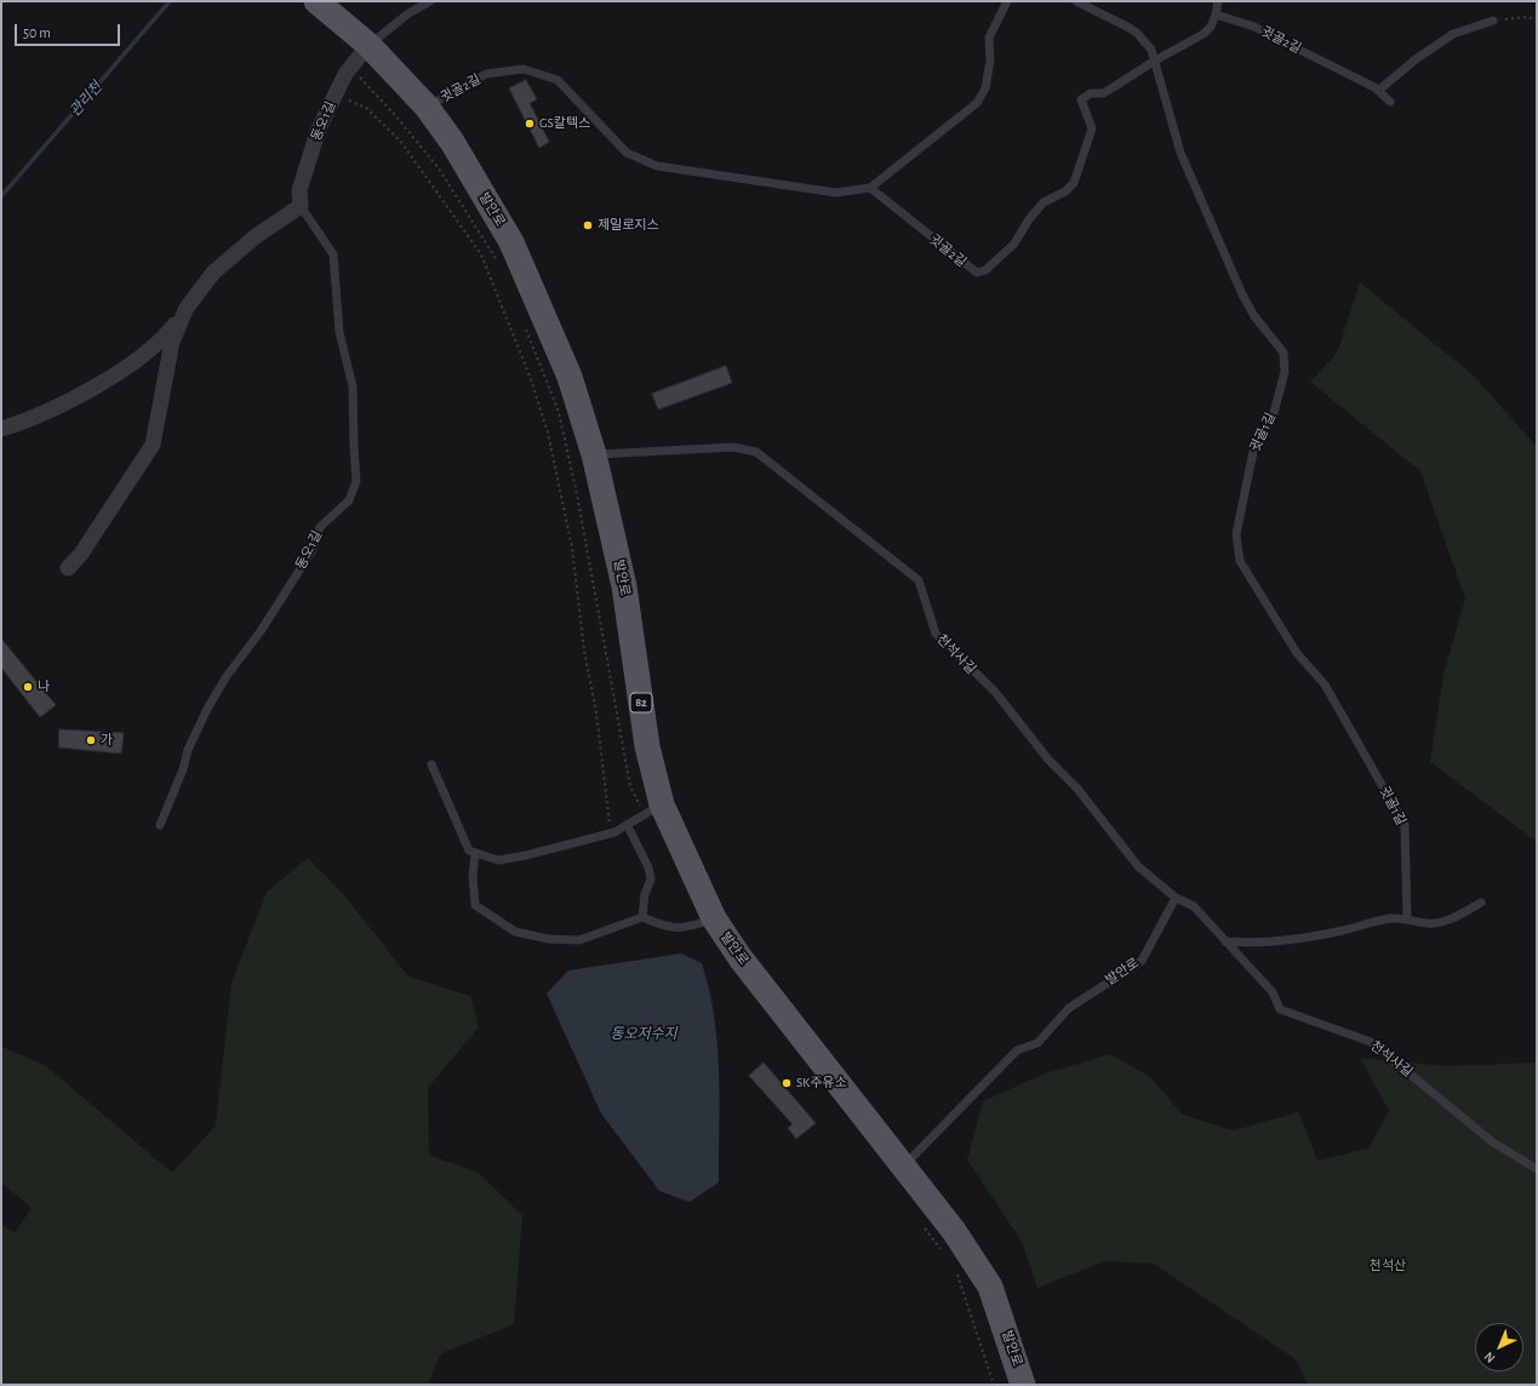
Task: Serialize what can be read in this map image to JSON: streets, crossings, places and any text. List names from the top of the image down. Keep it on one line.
{"streets":{"main road":["발안로","82"],"street":["동오1길"],"lane":["귓골2길","귓골1길","천석사길"]},"crossings":[["귓골2길","발안로"],["귓골2길","귓골1길"],["동오1길","발안로"],["발안로","천석사길"]],"water":["관리천","동오저수지"],"parks":["천석산"],"places":["GS칼텍스","제일로지스","나","가","SK주유소"],"scale_bar":"50 m","north":"bottom left"}
